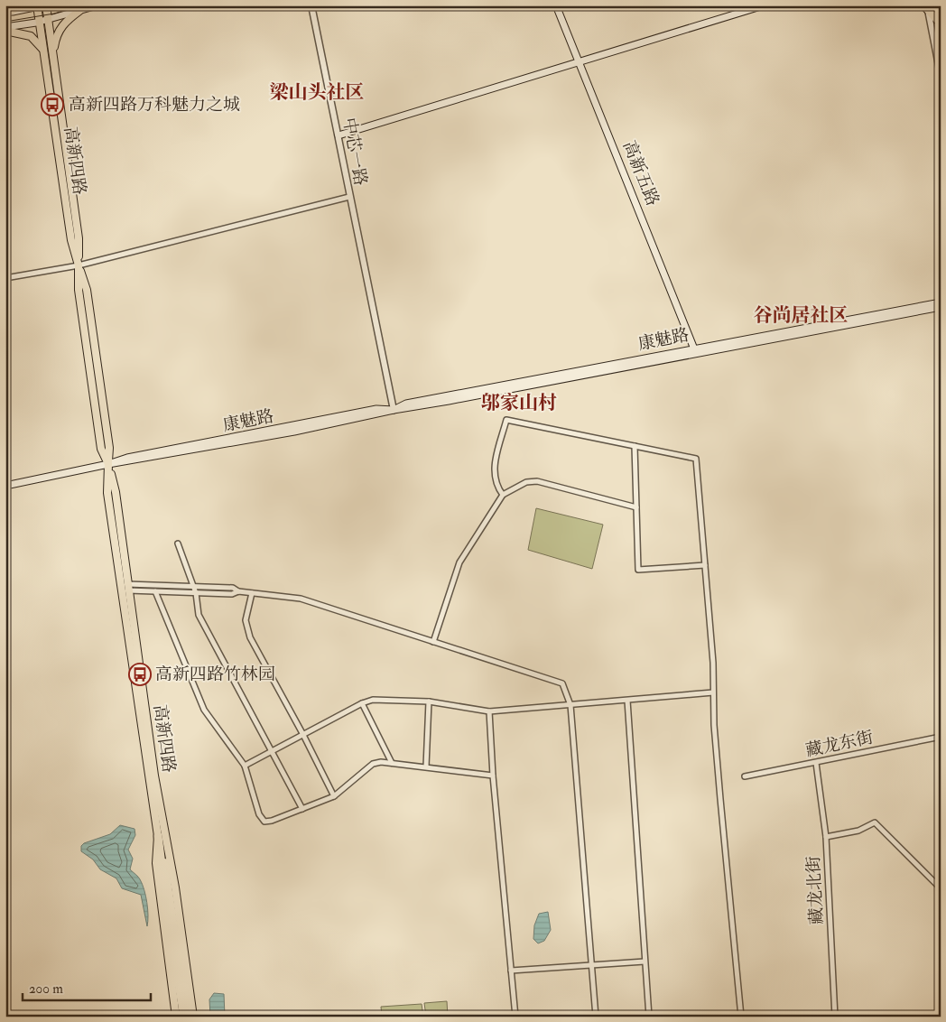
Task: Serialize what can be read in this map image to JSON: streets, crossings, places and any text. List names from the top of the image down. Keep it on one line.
{"streets":{"main road":["高新四路","高新五路","康魅路"],"street":["中芯一路","藏龙东街","藏龙北街"]},"crossings":[["中芯一路","康魅路"],["高新四路","康魅路"],["高新五路","康魅路"],["藏龙东街","藏龙北街"]],"districts":["梁山头社区","谷尚居社区","邬家山村"],"places":{"bus stop":["高新四路万科魅力之城","高新四路竹林园"]},"scale_bar":"200 m"}
